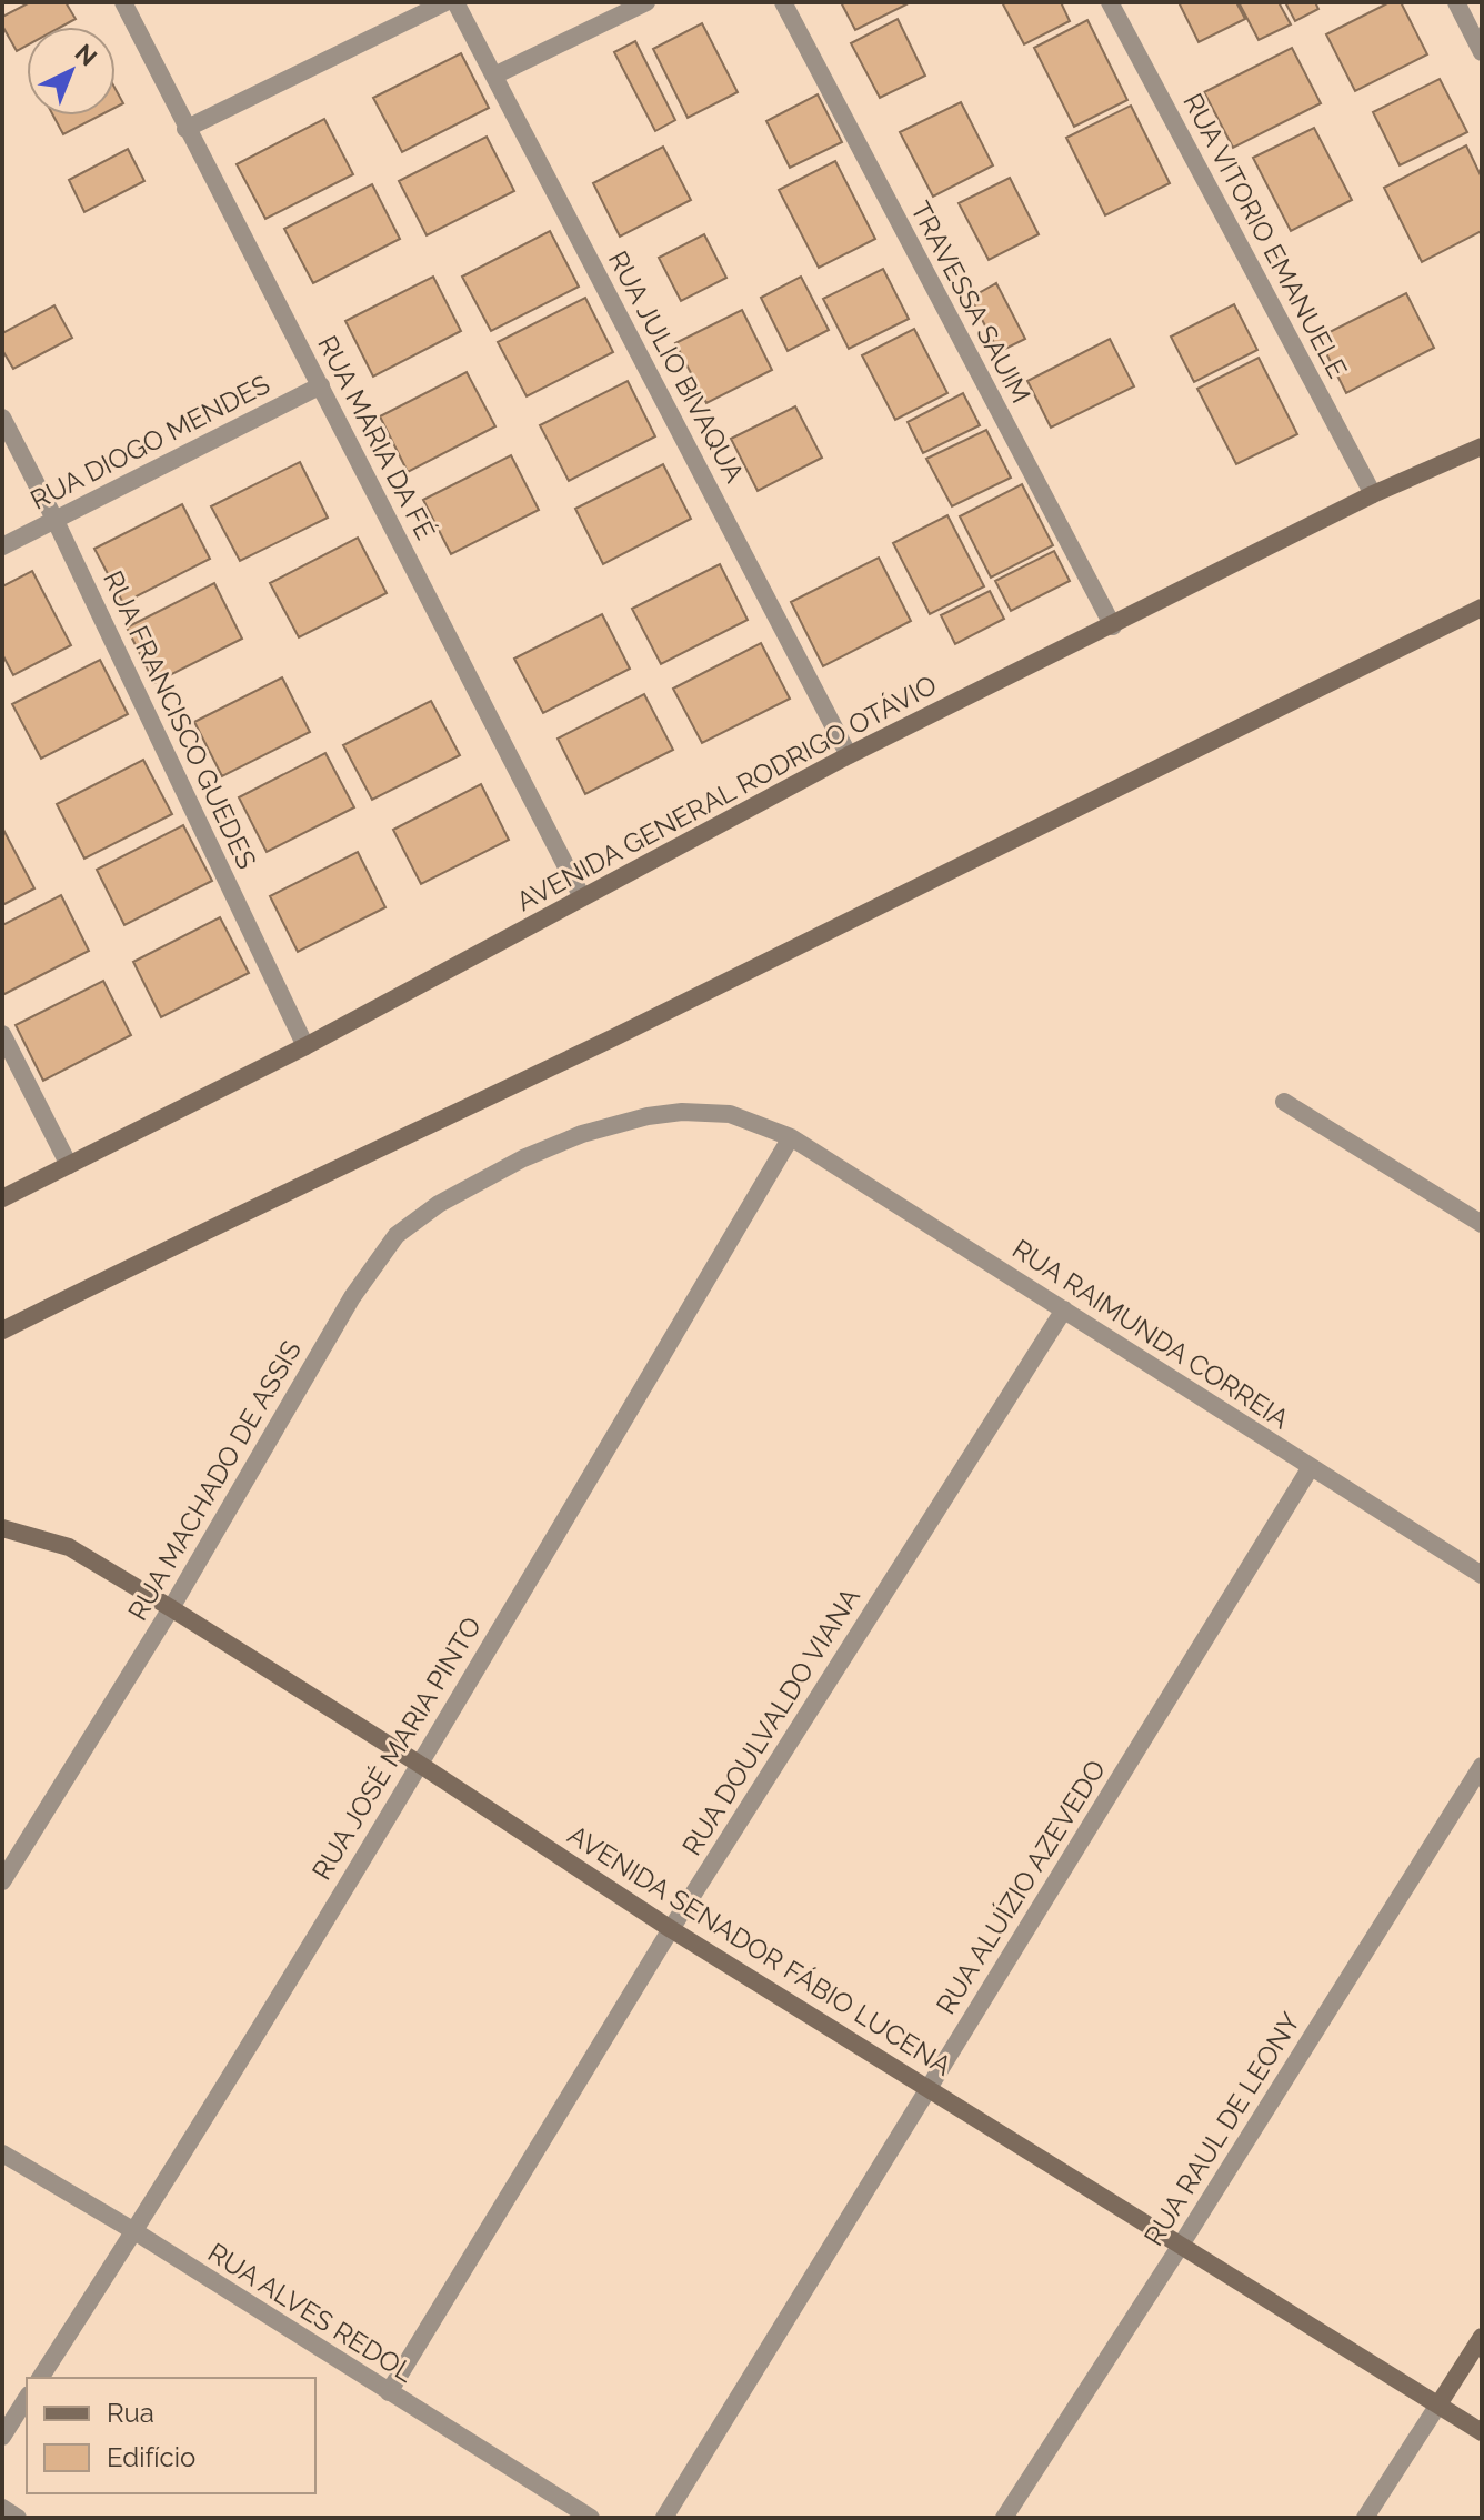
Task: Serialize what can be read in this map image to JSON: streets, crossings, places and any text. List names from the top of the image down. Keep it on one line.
{"streets":{"main road":["AVENIDA GENERAL RODRIGO OTÁVIO","AVENIDA SENADOR FÁBIO LUCENA"],"street":["RUA VITORIO EMANUELE","TRAVESSA SAUIM","RUA JULIO BIVAQUA","RUA MARIA DA FÉ","RUA DIOGO MENDES","RUA FRANCISCO GUEDES","RUA RAIMUNDA CORREIA","RUA MACHADO DE ASSIS","RUA DOULVALDO VIANA","RUA JOSÉ MARIA PINTO","RUA ALUÍZIO AZEVEDO","RUA RAUL DE LEONY","RUA ALVES REDOL"]},"crossings":[["RUA VITORIO EMANUELE","AVENIDA GENERAL RODRIGO OTÁVIO"],["TRAVESSA SAUIM","AVENIDA GENERAL RODRIGO OTÁVIO"],["RUA JULIO BIVAQUA","AVENIDA GENERAL RODRIGO OTÁVIO"],["RUA MARIA DA FÉ","RUA DIOGO MENDES"],["RUA MARIA DA FÉ","AVENIDA GENERAL RODRIGO OTÁVIO"],["RUA DIOGO MENDES","RUA FRANCISCO GUEDES"],["RUA FRANCISCO GUEDES","AVENIDA GENERAL RODRIGO OTÁVIO"],["RUA RAIMUNDA CORREIA","RUA MACHADO DE ASSIS"],["RUA RAIMUNDA CORREIA","RUA DOULVALDO VIANA"],["RUA RAIMUNDA CORREIA","RUA JOSÉ MARIA PINTO"],["RUA RAIMUNDA CORREIA","RUA ALUÍZIO AZEVEDO"],["RUA MACHADO DE ASSIS","AVENIDA SENADOR FÁBIO LUCENA"],["RUA DOULVALDO VIANA","AVENIDA SENADOR FÁBIO LUCENA"],["RUA DOULVALDO VIANA","RUA ALVES REDOL"],["RUA JOSÉ MARIA PINTO","AVENIDA SENADOR FÁBIO LUCENA"],["RUA JOSÉ MARIA PINTO","RUA ALVES REDOL"],["RUA ALUÍZIO AZEVEDO","AVENIDA SENADOR FÁBIO LUCENA"],["AVENIDA SENADOR FÁBIO LUCENA","RUA RAUL DE LEONY"]],"legend":["Rua","Edifício"],"north":"top right"}
